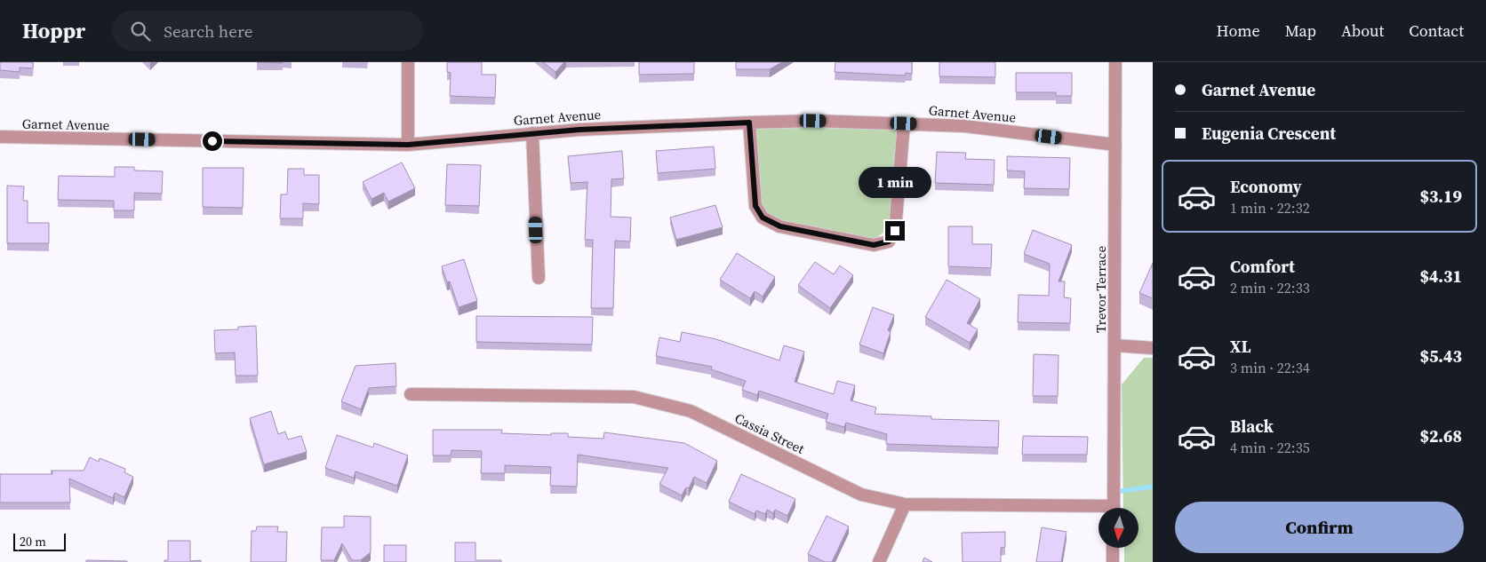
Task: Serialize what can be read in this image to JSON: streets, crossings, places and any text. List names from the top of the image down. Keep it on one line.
{"streets":{"street":["Garnet Avenue","Trevor Terrace","Cassia Street"]},"crossings":[["Garnet Avenue","Trevor Terrace"]],"scale_bar":"20 m","north":"bottom","page":{"header":"Hoppr","search":"Search here","nav":["Home","Map","About","Contact"],"banner":["Garnet Avenue","Eugenia Crescent"],"list":[{"name":"Economy","note":"1 min · 22:32","value":"$3.19"},{"name":"Comfort","note":"2 min · 22:33","value":"$4.31"},{"name":"XL","note":"3 min · 22:34","value":"$5.43"},{"name":"Black","note":"4 min · 22:35","value":"$2.68"}],"bubble":"1 min","buttons":"Confirm","scale":"20 m"}}
